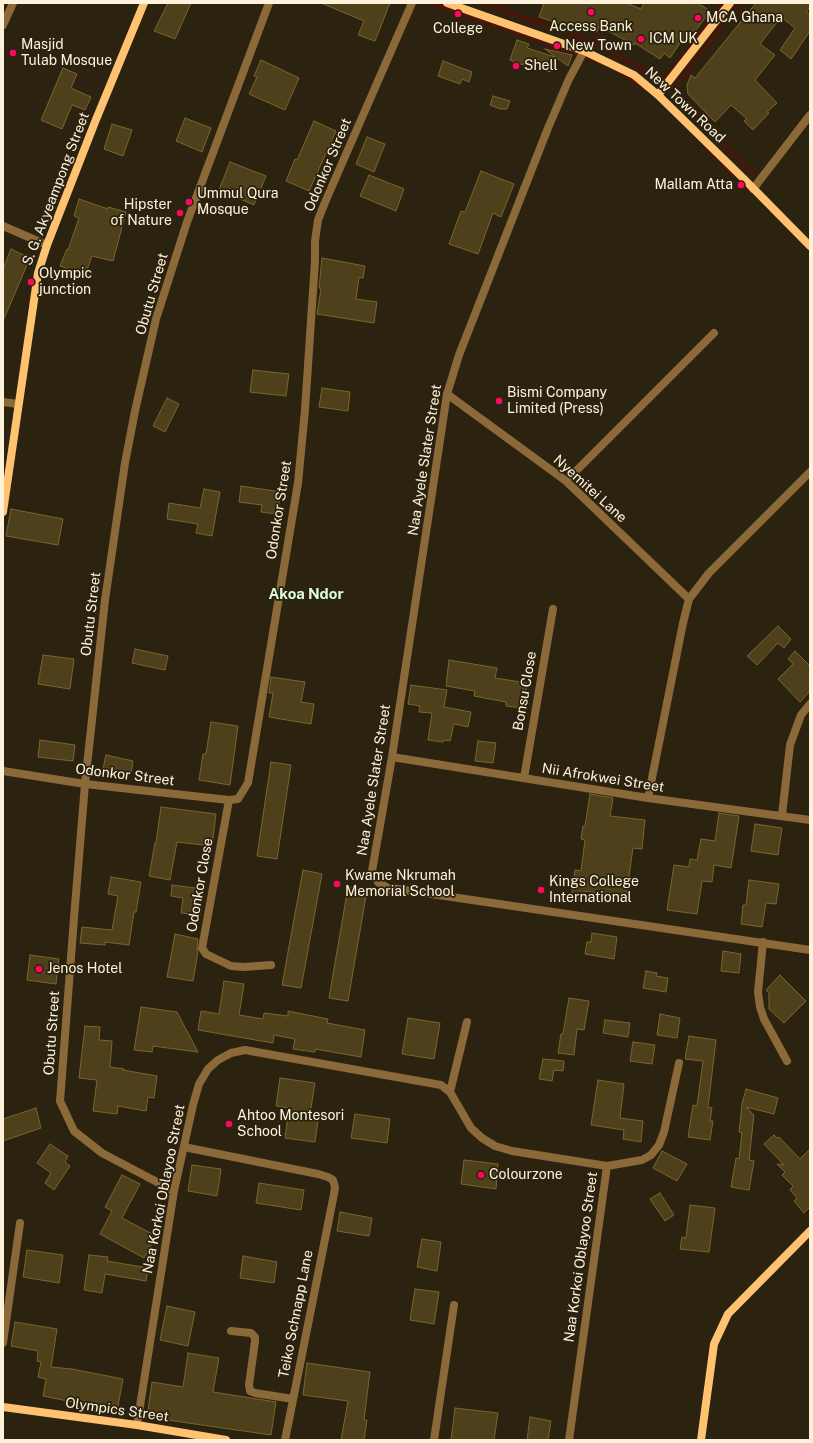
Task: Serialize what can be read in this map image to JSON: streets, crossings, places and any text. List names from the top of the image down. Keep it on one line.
{"streets":{"street":["New Town Road","Odonkor Street","S. G. Akyeampong Street","Obutu Street","Naa Ayele Slater Street","Nyemitei Lane","Bonsu Close","Nii Afrokwei Street","Odonkor Close","Naa Korkoi Oblayoo Street","Teiko Schnapp Lane","Olympics Street"]},"crossings":[["New Town Road","Naa Ayele Slater Street"],["Odonkor Street","Obutu Street"],["Odonkor Street","Odonkor Close"],["Obutu Street","Naa Korkoi Oblayoo Street"],["Naa Ayele Slater Street","Nyemitei Lane"],["Naa Ayele Slater Street","Nii Afrokwei Street"],["Bonsu Close","Nii Afrokwei Street"],["Naa Korkoi Oblayoo Street","Teiko Schnapp Lane"],["Naa Korkoi Oblayoo Street","Olympics Street"]],"districts":["Akoa Ndor"],"places":["Access Bank","College","MCA Ghana","ICM UK","New Town","Masjid Tulab Mosque","Shell","Mallam Atta","Ummul Qura Mosque","Hipster of Nature","Olympic junction","Bismi Company Limited (Press)","Kwame Nkrumah Memorial School","Kings College International","Jenos Hotel","Ahtoo Montesori School","Colourzone"]}
